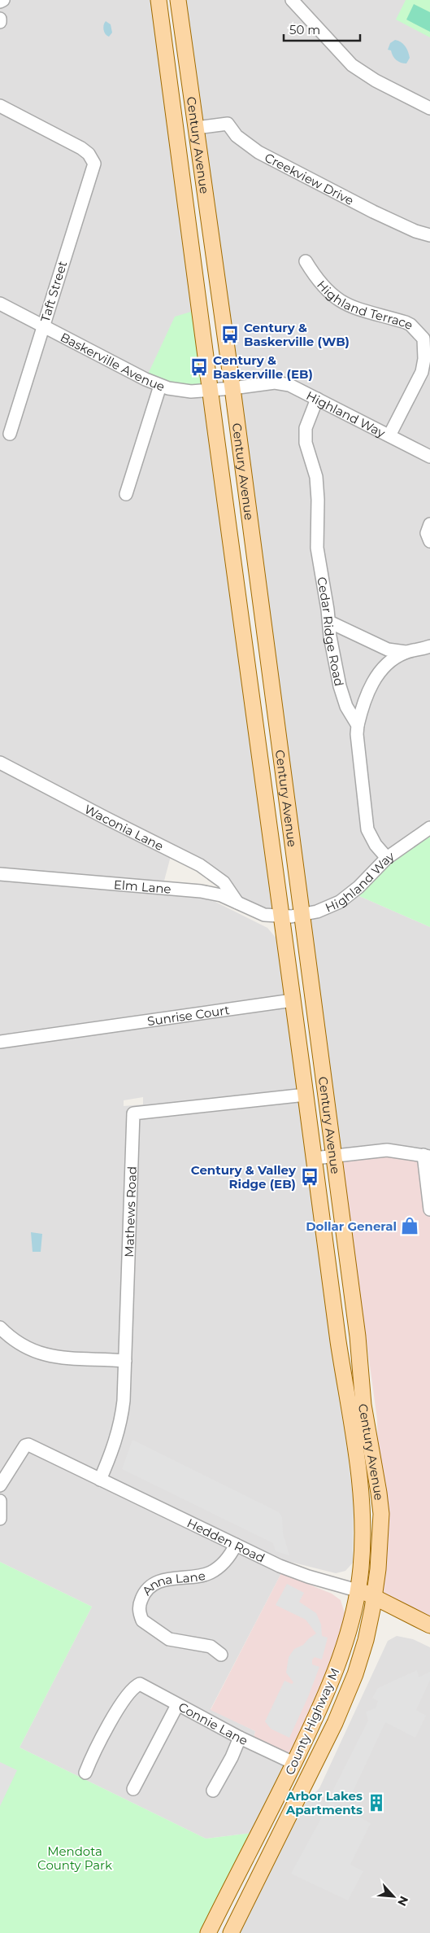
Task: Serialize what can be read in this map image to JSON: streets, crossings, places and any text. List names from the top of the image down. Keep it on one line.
{"streets":{"main road":["Century Avenue","County Highway M"],"street":["Creekview Drive","Taft Street","Highland Terrace","Baskerville Avenue","Highland Way","Cedar Ridge Road","Waconia Lane","Elm Lane","Sunrise Court","Mathews Road","Hedden Road","Anna Lane","Connie Lane"]},"crossings":[["Century Avenue","Creekview Drive"],["Century Avenue","Baskerville Avenue"],["Century Avenue","Highland Way"],["Century Avenue","Elm Lane"],["Century Avenue","Sunrise Court"],["Century Avenue","Mathews Road"],["Century Avenue","Hedden Road"],["Century Avenue","County Highway M"],["Taft Street","Baskerville Avenue"],["Highland Terrace","Highland Way"],["Baskerville Avenue","Highland Way"],["Highland Way","Cedar Ridge Road"],["Highland Way","Elm Lane"],["Waconia Lane","Elm Lane"],["Mathews Road","Hedden Road"],["Hedden Road","Anna Lane"],["Hedden Road","County Highway M"],["County Highway M","Connie Lane"]],"parks":["Mendota County Park"],"places":{"bus stop":["Century & Baskerville (WB)","Century & Baskerville (EB)","Century & Valley Ridge (EB)"],"shop":["Dollar General"],"building":["Arbor Lakes Apartments"]},"scale_bar":"50 m","north":"bottom right"}
